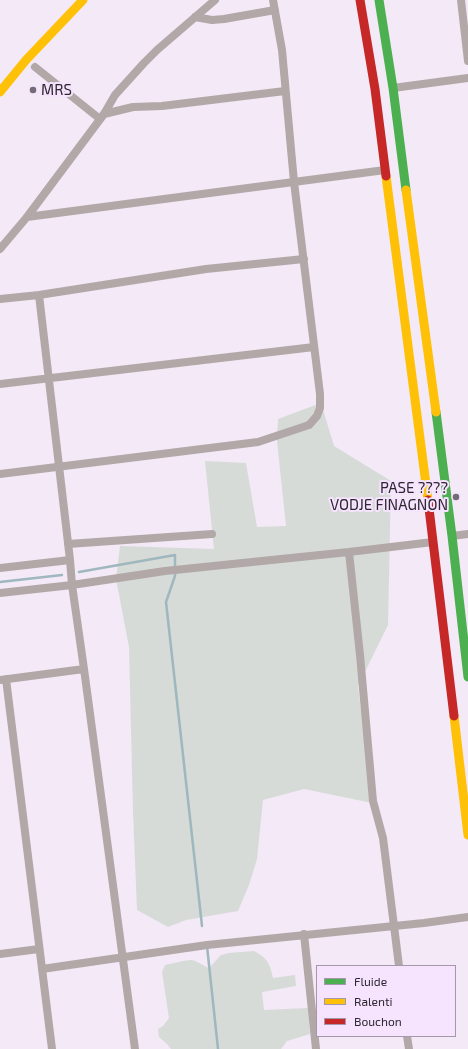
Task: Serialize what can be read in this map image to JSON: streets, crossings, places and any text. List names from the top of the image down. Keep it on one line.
{"places":["MRS","PASE ???? VODJE FINAGNON"],"legend":["Fluide","Ralenti","Bouchon"]}
